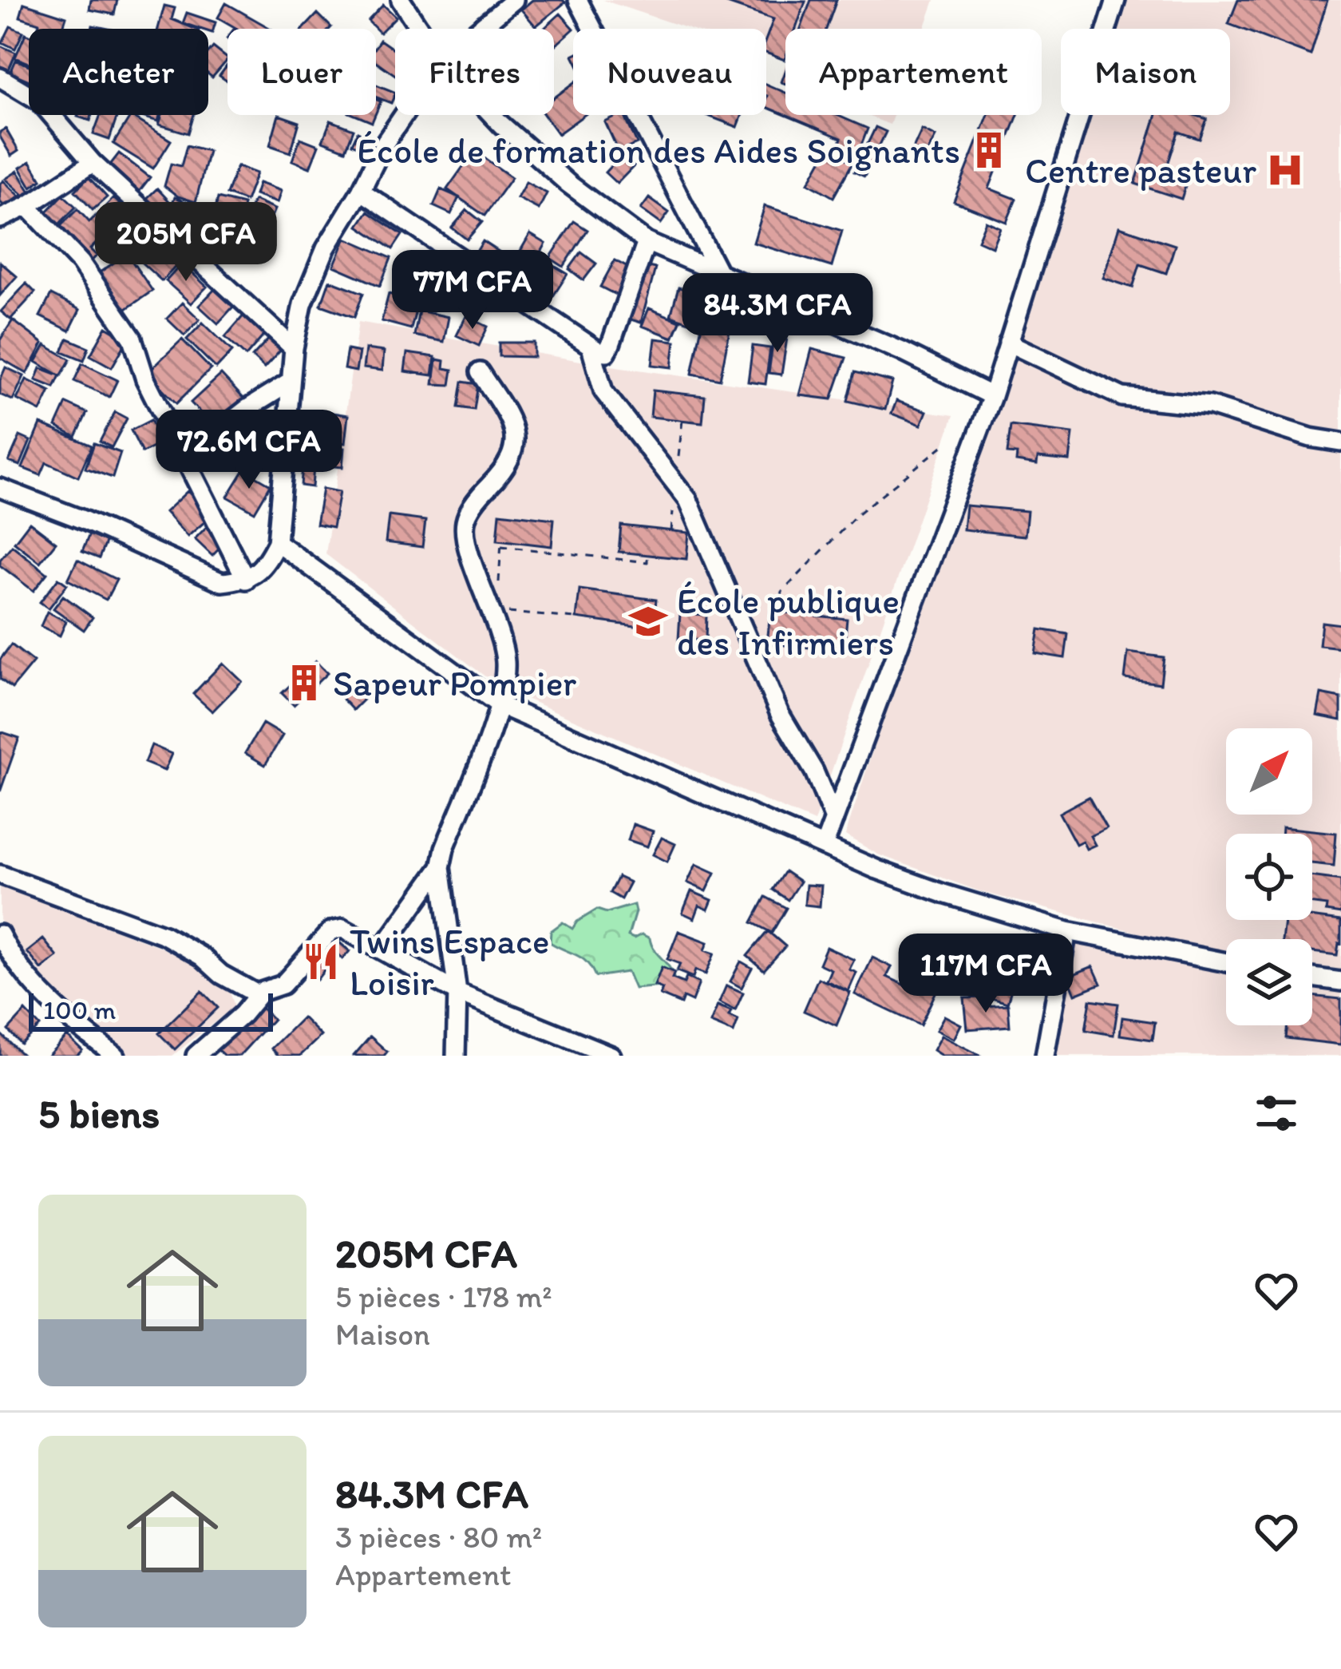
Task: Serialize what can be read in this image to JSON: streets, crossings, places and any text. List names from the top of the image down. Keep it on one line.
{"places":{"building":["École de formation des Aides Soignants","Sapeur Pompier"],"hospital":["Centre pasteur"],"school or university":["École publique des Infirmiers"],"restaurant":["Twins Espace Loisir"]},"scale_bar":"100 m","north":"top right","page":{"chip":["Acheter","Louer","Filtres","Nouveau","Appartement","Maison"],"price":["205M CFA","77M CFA","84.3M CFA","72.6M CFA","117M CFA"],"scale":"100 m","heading":"5 biens","list":[{"name":"205M CFA","note":"5 pièces · 178 m² · Maison"},{"name":"84.3M CFA","note":"3 pièces · 80 m² · Appartement"}]}}
